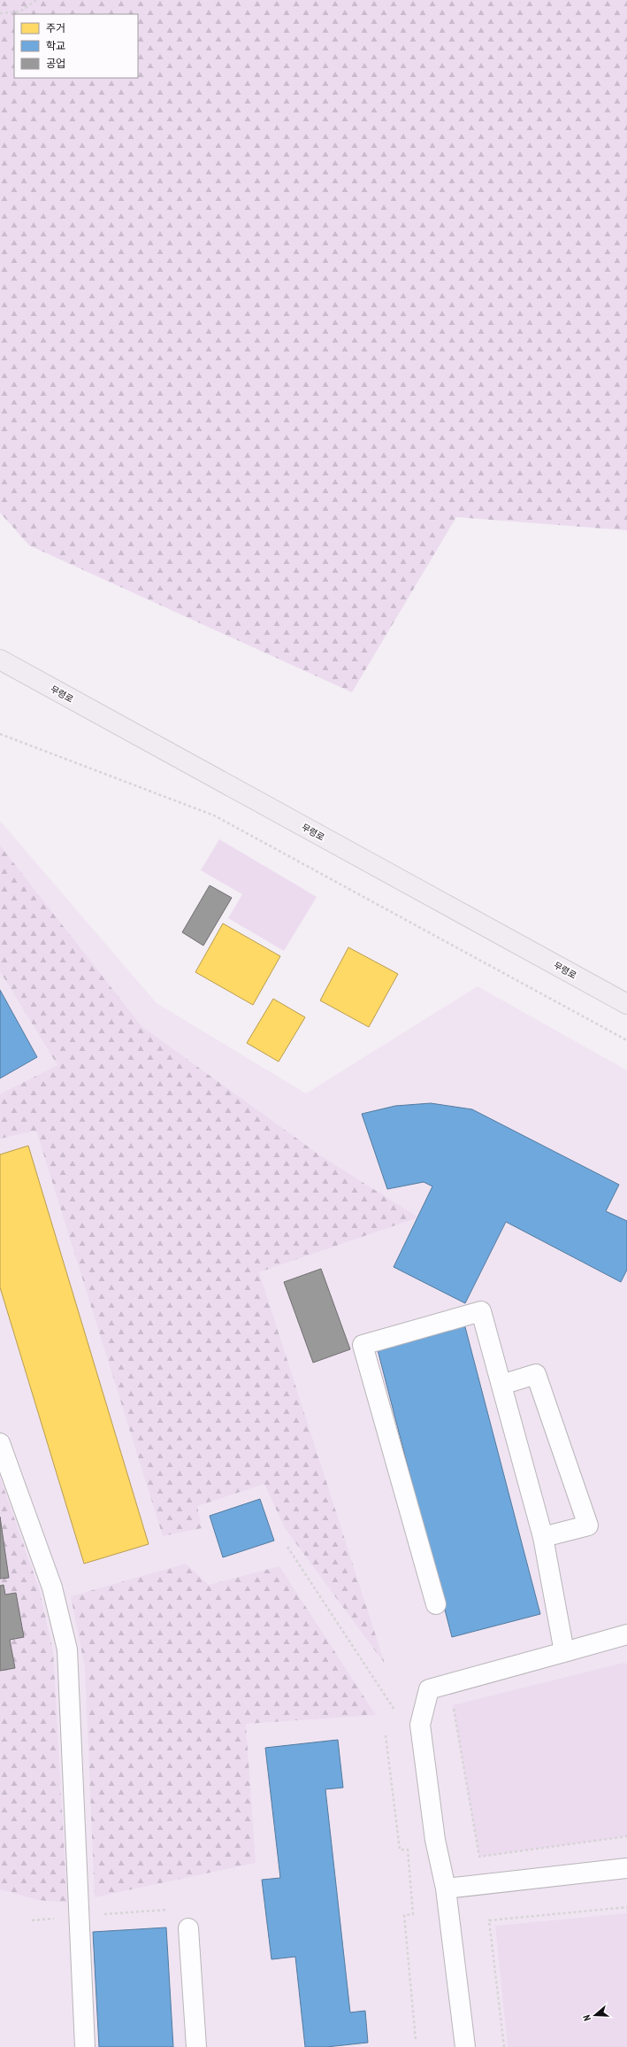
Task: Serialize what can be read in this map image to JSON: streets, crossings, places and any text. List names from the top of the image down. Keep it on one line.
{"streets":{"main road":["무령로"]},"legend":["주거","학교","공업"],"north":"left"}
